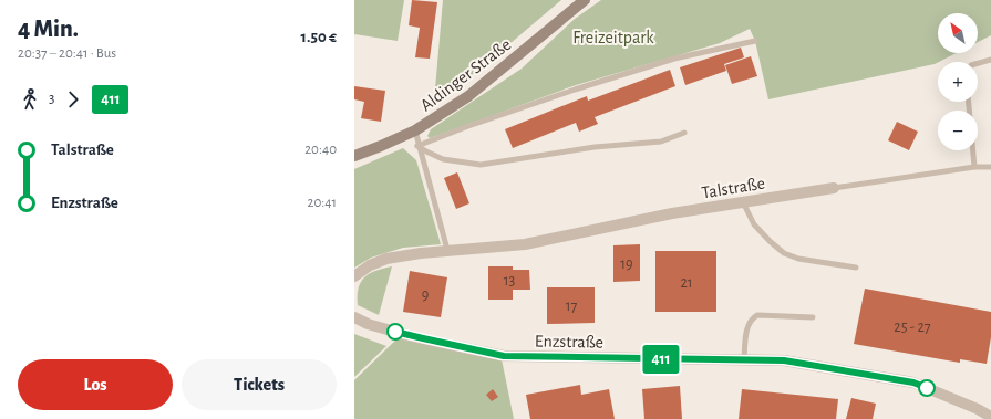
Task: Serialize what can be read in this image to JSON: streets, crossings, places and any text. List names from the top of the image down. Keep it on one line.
{"streets":{"main road":["Aldinger Straße"],"street":["Talstraße","Enzstraße"]},"parks":["Freizeitpark"],"lines":["bus line 411"],"house_numbers":["19","13","21","9","17","25 - 27"],"north":"top left","page":{"heading":["4 Min.","20:37 – 20:41 · Bus","1.50 €"],"on_map":"411","map_buttons":["+","−"],"legs":["3","411"],"list":[{"name":"Talstraße","value":"20:40"},{"name":"Enzstraße","value":"20:41"}],"buttons":["Los","Tickets"]}}
